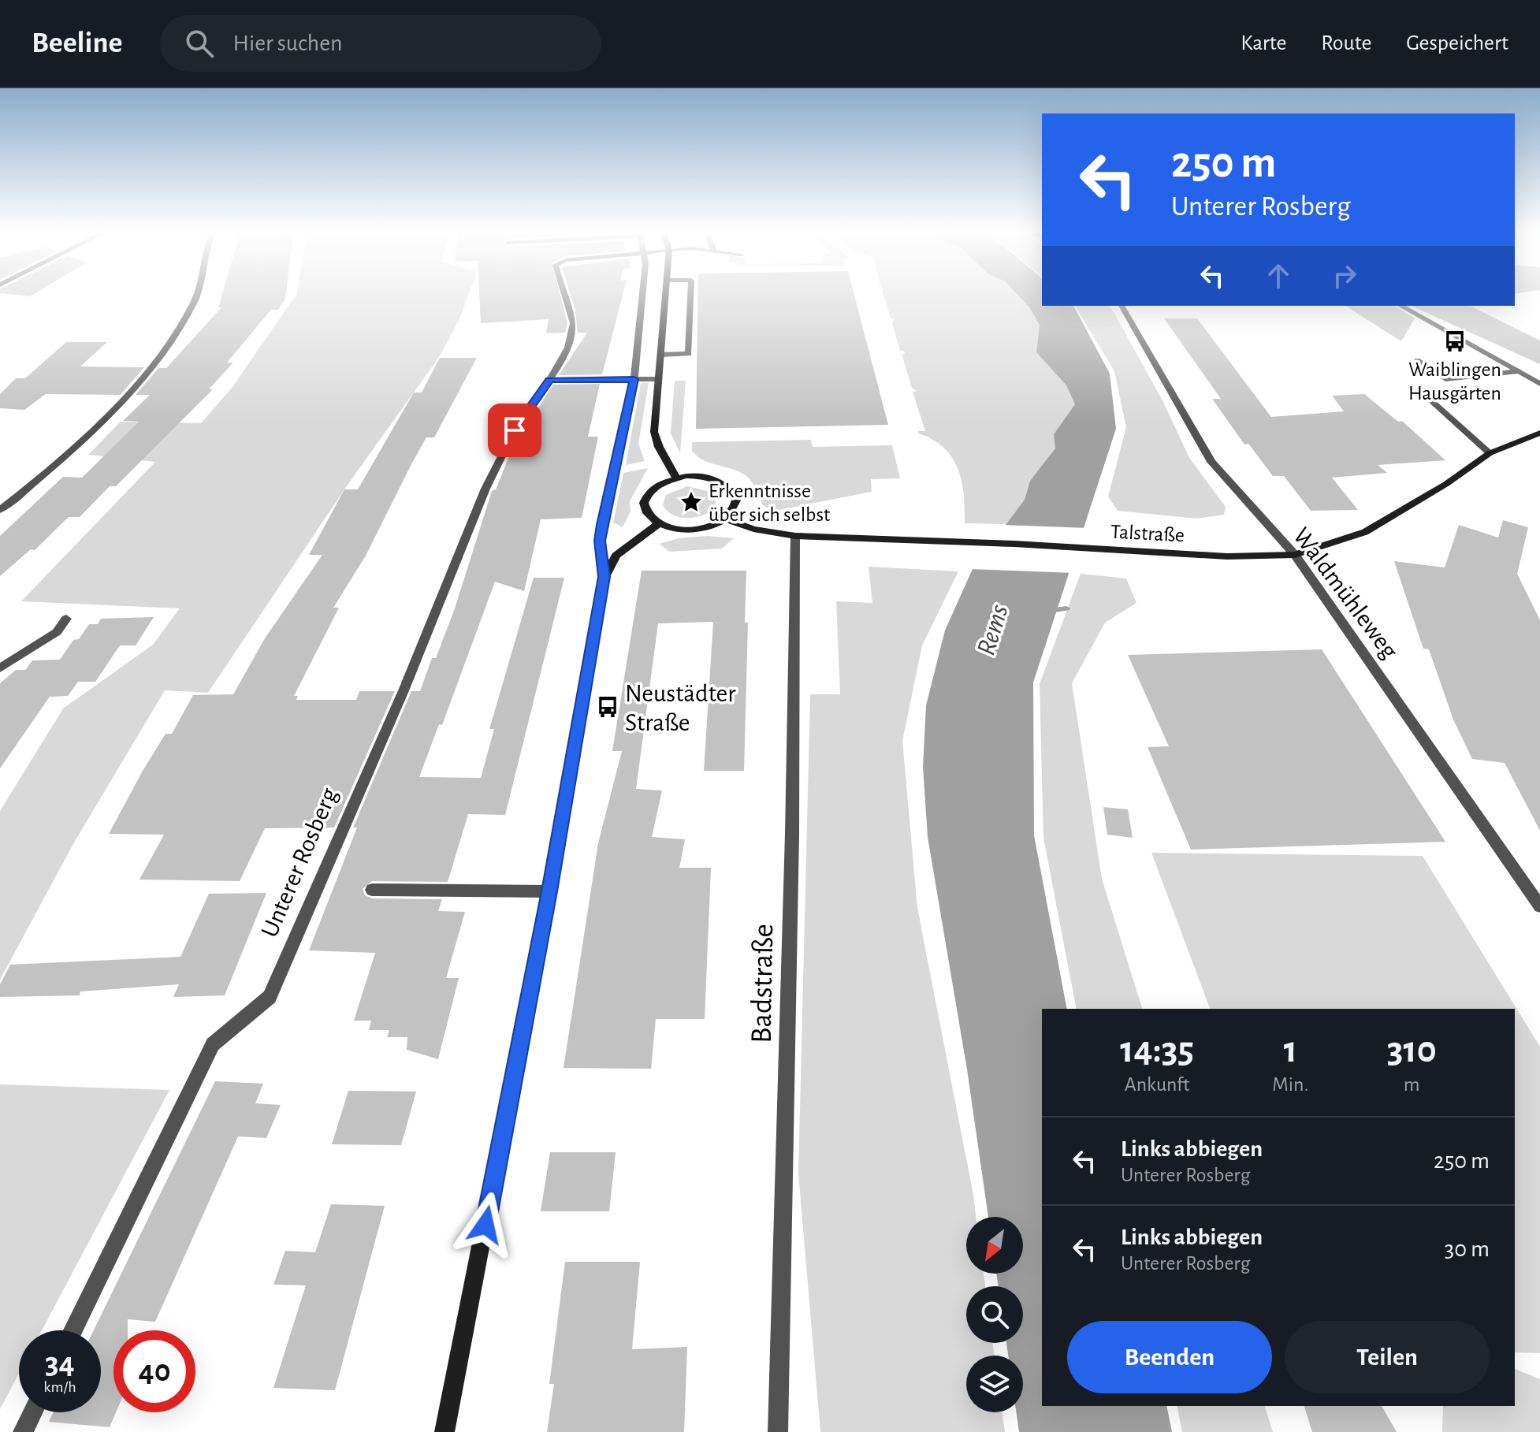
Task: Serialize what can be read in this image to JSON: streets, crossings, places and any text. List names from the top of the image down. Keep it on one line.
{"streets":{"street":["Talstraße","Waldmühleweg","Unterer Rosberg","Badstraße"]},"crossings":[["Talstraße","Waldmühleweg"],["Talstraße","Badstraße"]],"water":["Rems"],"places":{"bus stop":["Waiblingen Hausgärten","Neustädter Straße"],"place":["Erkenntnisse über sich selbst"]},"north":"bottom left","page":{"header":"Beeline","search":"Hier suchen","nav":["Karte","Route","Gespeichert"],"turn":["250 m","Unterer Rosberg"],"eta":["14:35","Ankunft","1","Min.","310","m"],"list":[{"name":"Links abbiegen","note":"Unterer Rosberg","value":"250 m"},{"name":"Links abbiegen","note":"Unterer Rosberg","value":"30 m"}],"buttons":["Beenden","Teilen"],"speed":"34 km/h","limit":"40"}}
